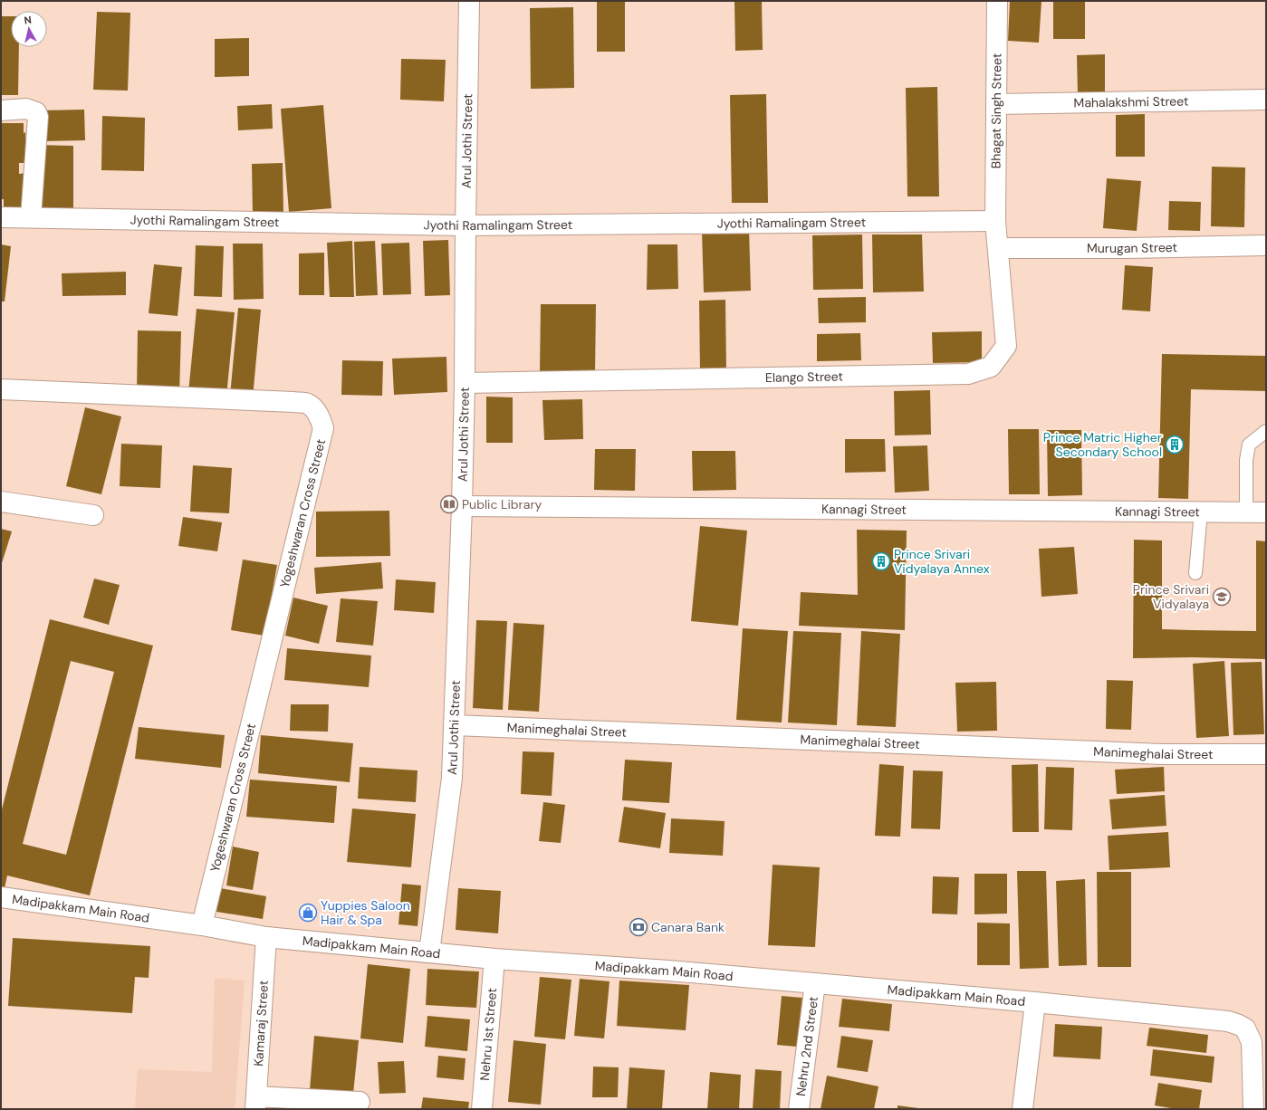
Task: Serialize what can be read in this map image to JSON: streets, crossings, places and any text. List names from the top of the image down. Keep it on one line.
{"streets":{"street":["Mahalakshmi Street","Bhagat Singh Street","Arul Jothi Street","Jyothi Ramalingam Street","Murugan Street","Elango Street","Kannagi Street","Yogeshwaran Cross Street","Manimeghalai Street","Madipakkam Main Road","Kamaraj Street","Nehru 1st Street","Nehru 2nd Street"]},"crossings":[["Mahalakshmi Street","Bhagat Singh Street"],["Bhagat Singh Street","Jyothi Ramalingam Street"],["Bhagat Singh Street","Elango Street"],["Arul Jothi Street","Jyothi Ramalingam Street"],["Arul Jothi Street","Elango Street"],["Arul Jothi Street","Kannagi Street"],["Arul Jothi Street","Manimeghalai Street"],["Arul Jothi Street","Madipakkam Main Road"],["Jyothi Ramalingam Street","Elango Street"],["Murugan Street","Elango Street"],["Yogeshwaran Cross Street","Madipakkam Main Road"],["Madipakkam Main Road","Kamaraj Street"],["Madipakkam Main Road","Nehru 1st Street"],["Madipakkam Main Road","Nehru 2nd Street"]],"places":{"building":["Prince Matric Higher Secondary School","Prince Srivari Vidyalaya Annex"],"library":["Public Library"],"school or university":["Prince Srivari Vidyalaya"],"shop":["Yuppies Saloon Hair & Spa"],"bank":["Canara Bank"]},"north":"top"}
